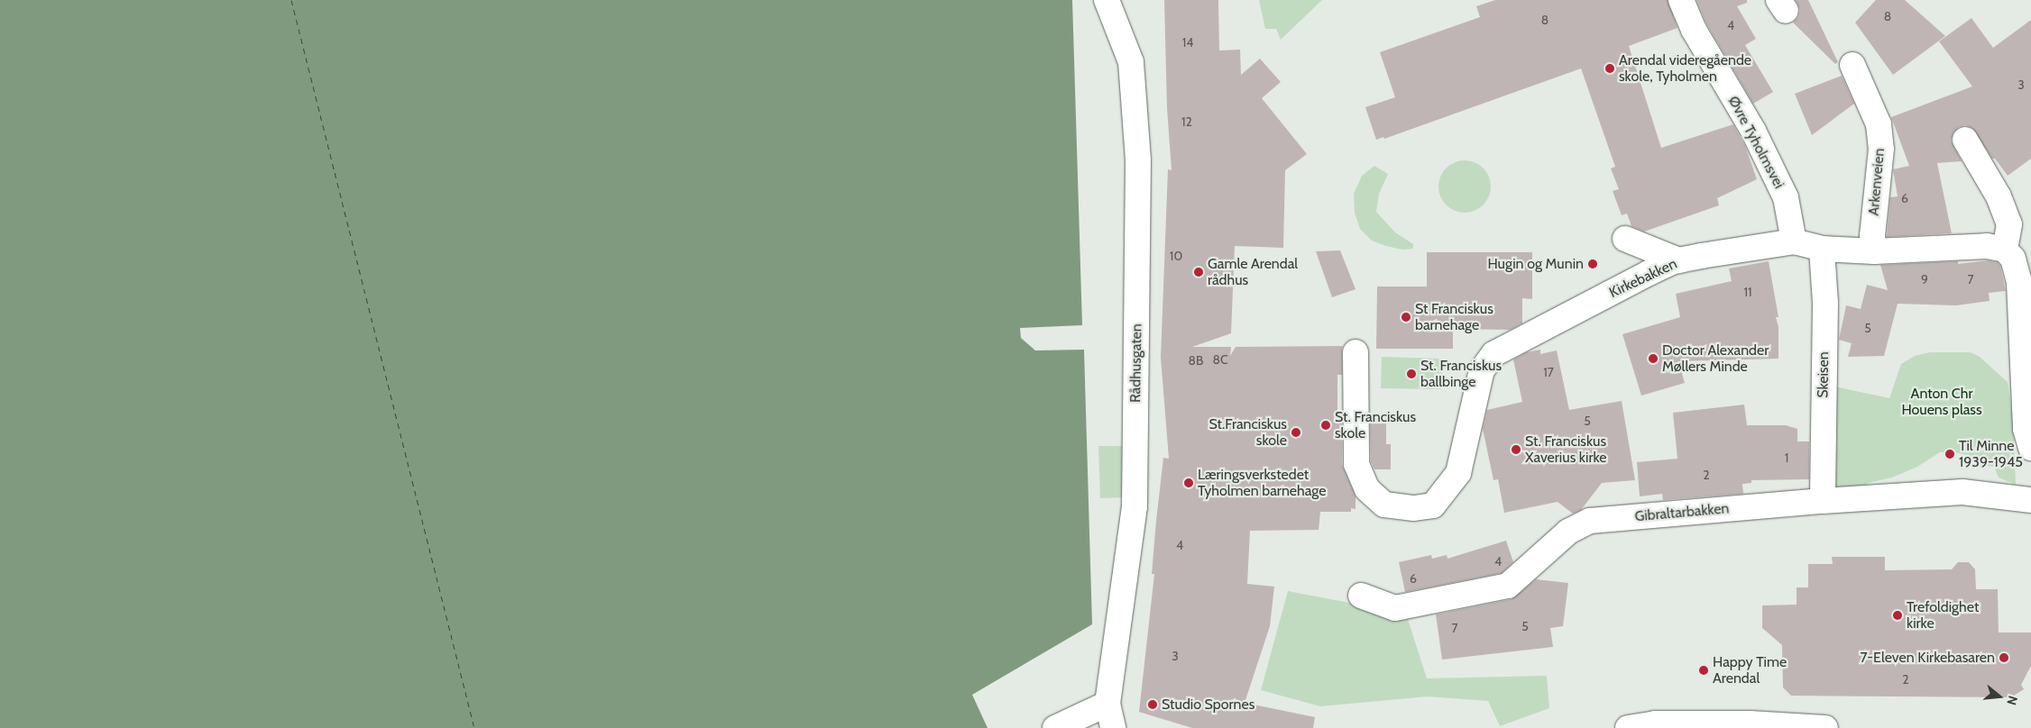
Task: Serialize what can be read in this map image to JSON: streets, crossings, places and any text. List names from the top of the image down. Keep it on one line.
{"streets":{"street":["Øvre Tyholmsvei","Arkenveien","Kirkebakken","Rådhusgaten","Skeisen","Gibraltarbakken"]},"crossings":[["Øvre Tyholmsvei","Kirkebakken"],["Arkenveien","Kirkebakken"],["Kirkebakken","Skeisen"],["Skeisen","Gibraltarbakken"]],"parks":["Anton Chr Houens plass"],"places":["Arendal videregående skole, Tyholmen","Hugin og Munin","Gamle Arendal rådhus","St Franciskus barnehage","Doctor Alexander Møllers Minde","St. Franciskus ballbinge","St. Franciskus skole","St.Franciskus skole","St. Franciskus Xaverius kirke","Til Minne 1939-1945","Læringsverkstedet Tyholmen barnehage","Trefoldighet kirke","7-Eleven Kirkebasaren","Happy Time Arendal","Studio Spornes"],"house_numbers":["8","8","4","14","3","12","6","10","9","7","11","5","8C","8B","17","5","1","2","4","4","6","5","7","3","2"],"north":"right"}
